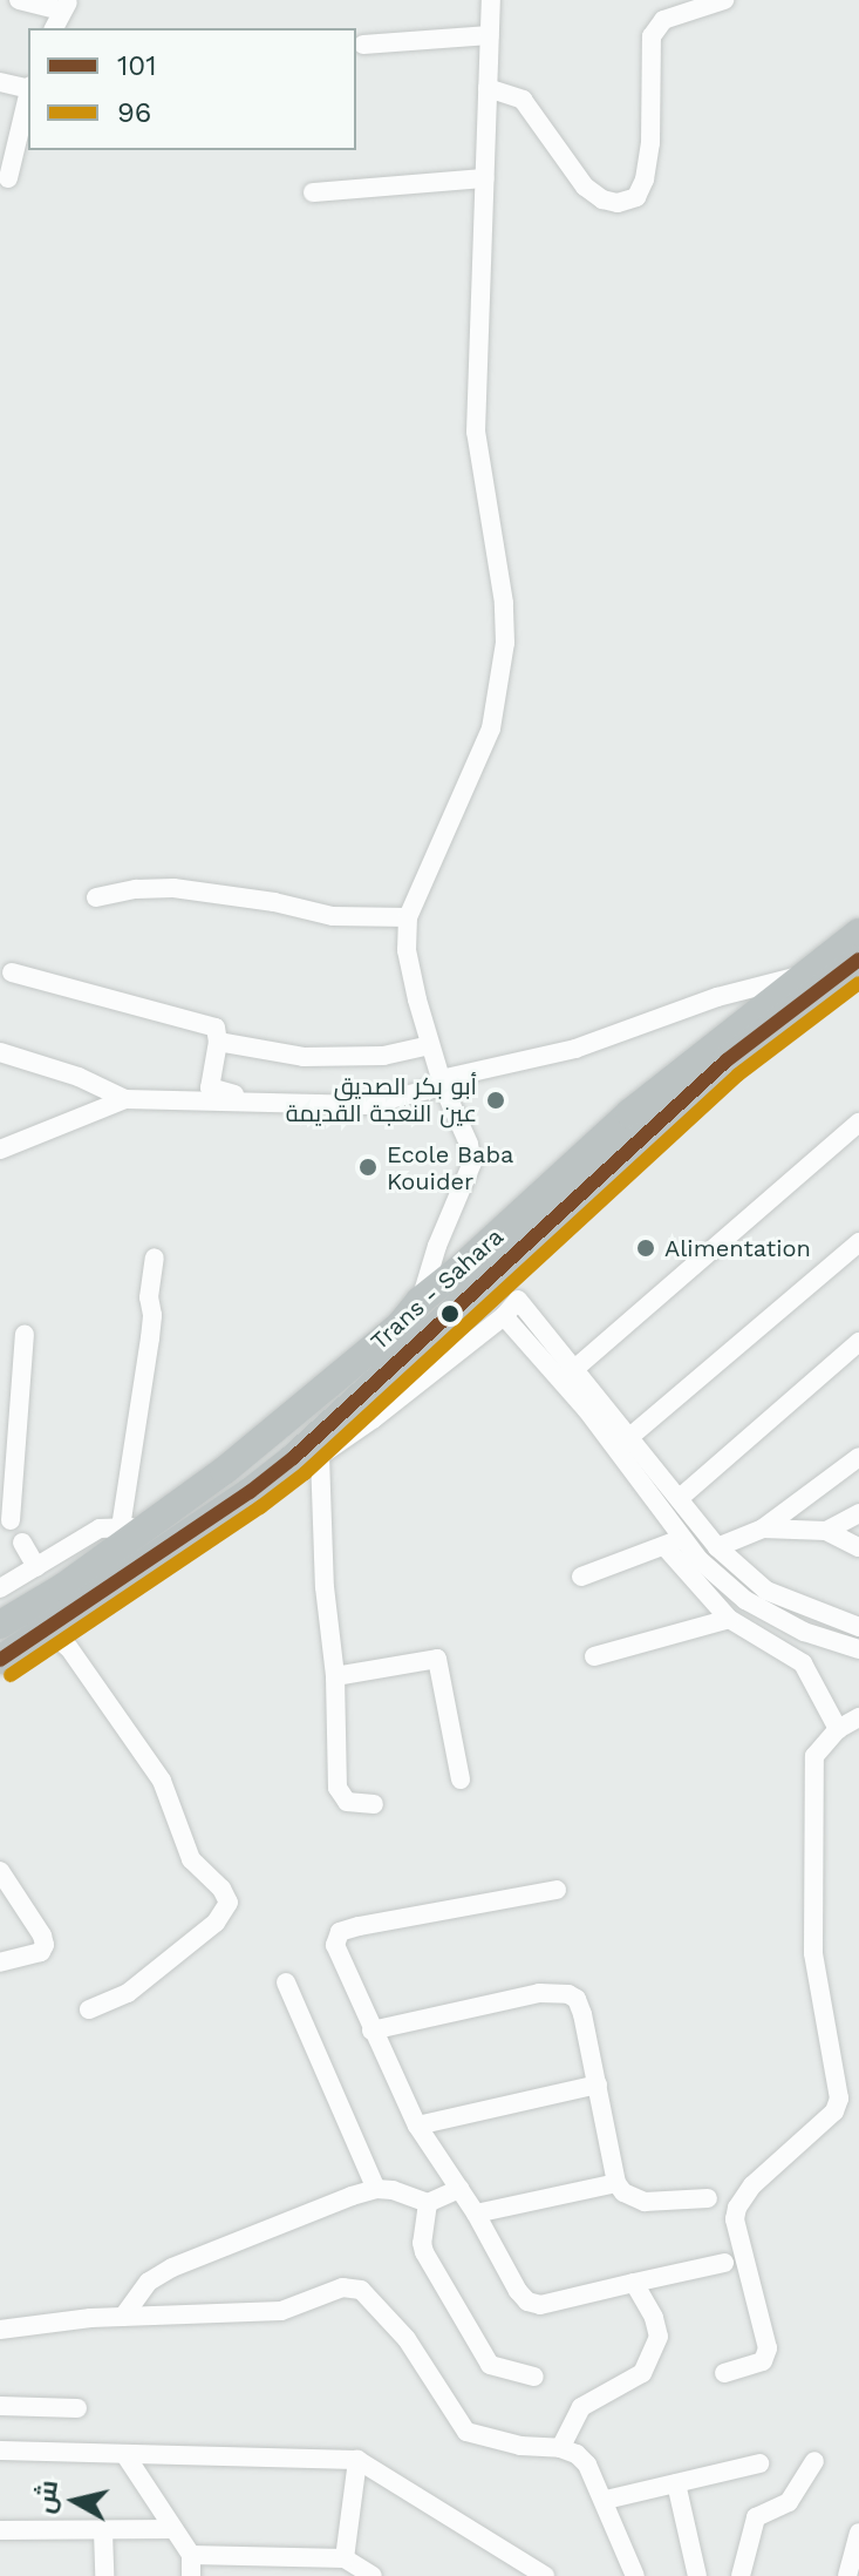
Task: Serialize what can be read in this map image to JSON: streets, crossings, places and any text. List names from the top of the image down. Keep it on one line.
{"streets":{"highway":["Trans - Sahara"]},"places":["أبو بكر الصديق عين النعجة القديمة","Ecole Baba Kouider","Alimentation"],"lines":["transit line 101","transit line 96"],"legend":["101","96"],"north":"left"}
